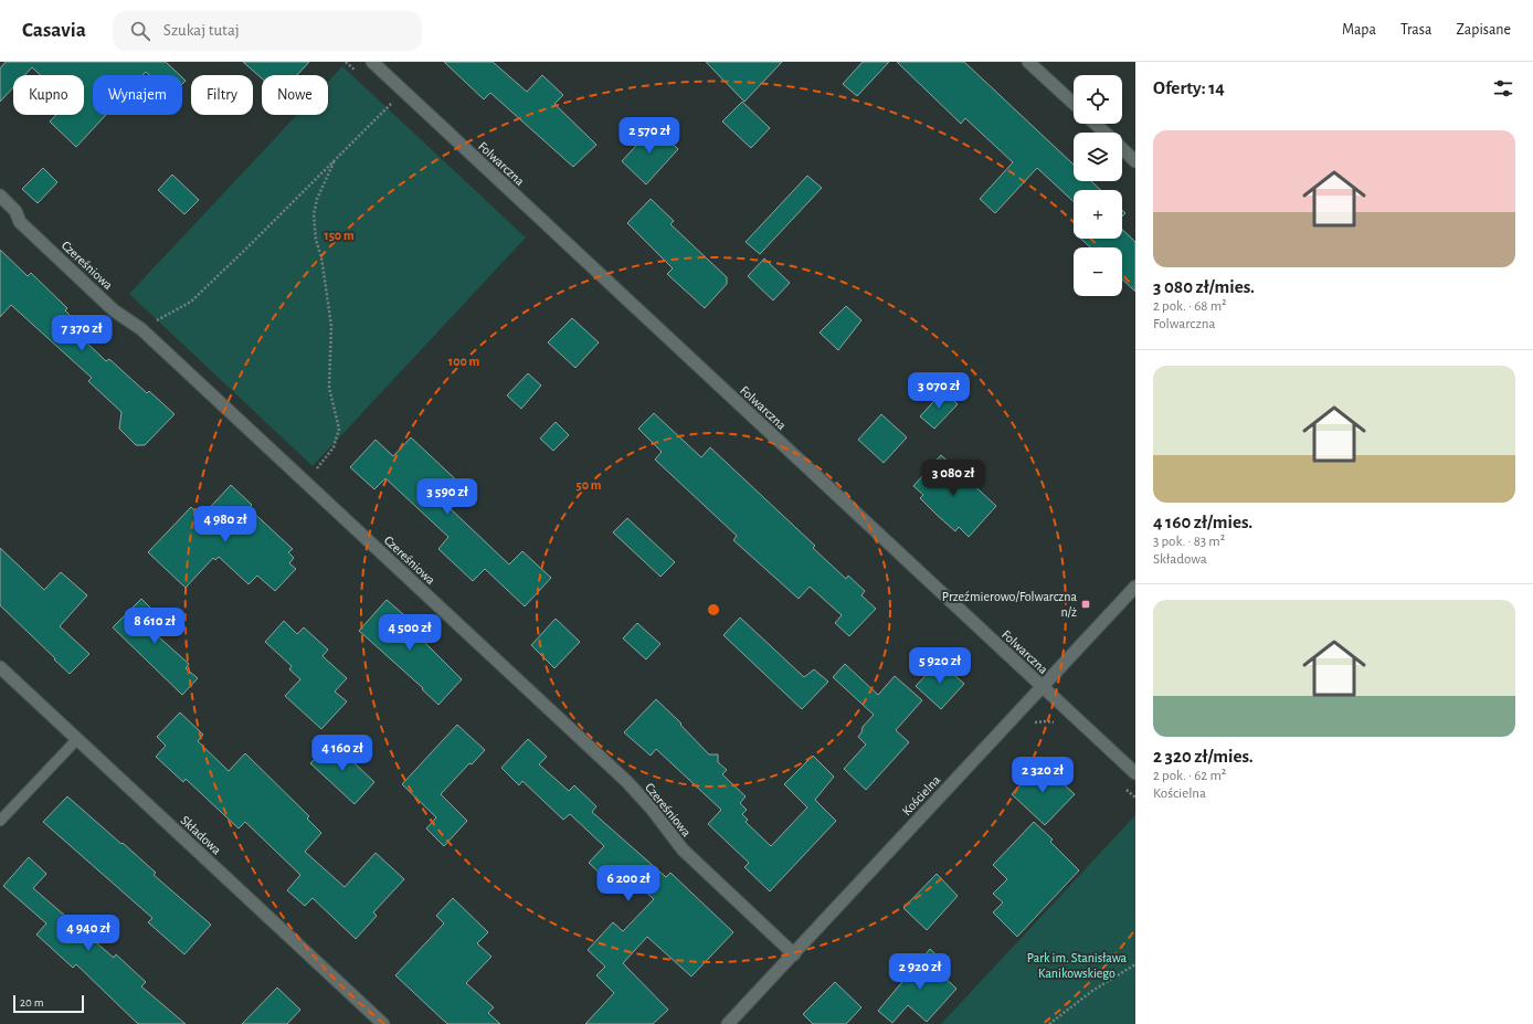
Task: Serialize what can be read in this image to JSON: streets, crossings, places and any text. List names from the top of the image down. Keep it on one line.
{"streets":{"street":["Folwarczna","Czereśniowa","Kościelna","Składowa"]},"crossings":[["Folwarczna","Kościelna"],["Czereśniowa","Kościelna"]],"parks":["Park im. Stanisława Kanikowskiego"],"places":{"transit":["Przeźmierowo/Folwarczna n/ż"]},"scale_bar":"20 m","page":{"header":"Casavia","search":"Szukaj tutaj","nav":["Mapa","Trasa","Zapisane"],"heading":"Oferty: 14","map_buttons":["+","−"],"chip":["Kupno","Wynajem","Filtry","Nowe"],"list":[{"name":"3 080 zł/mies.","note":"2 pok. · 68 m² · Folwarczna"},{"name":"4 160 zł/mies.","note":"3 pok. · 83 m² · Składowa"},{"name":"2 320 zł/mies.","note":"2 pok. · 62 m² · Kościelna"}],"price":["2 570 zł","7 370 zł","3 070 zł","3 080 zł","3 590 zł","4 980 zł","8 610 zł","4 500 zł","5 920 zł","4 160 zł","2 320 zł","6 200 zł","4 940 zł","2 920 zł"],"scale":"20 m"},"rings":["150 m","100 m","50 m"]}
